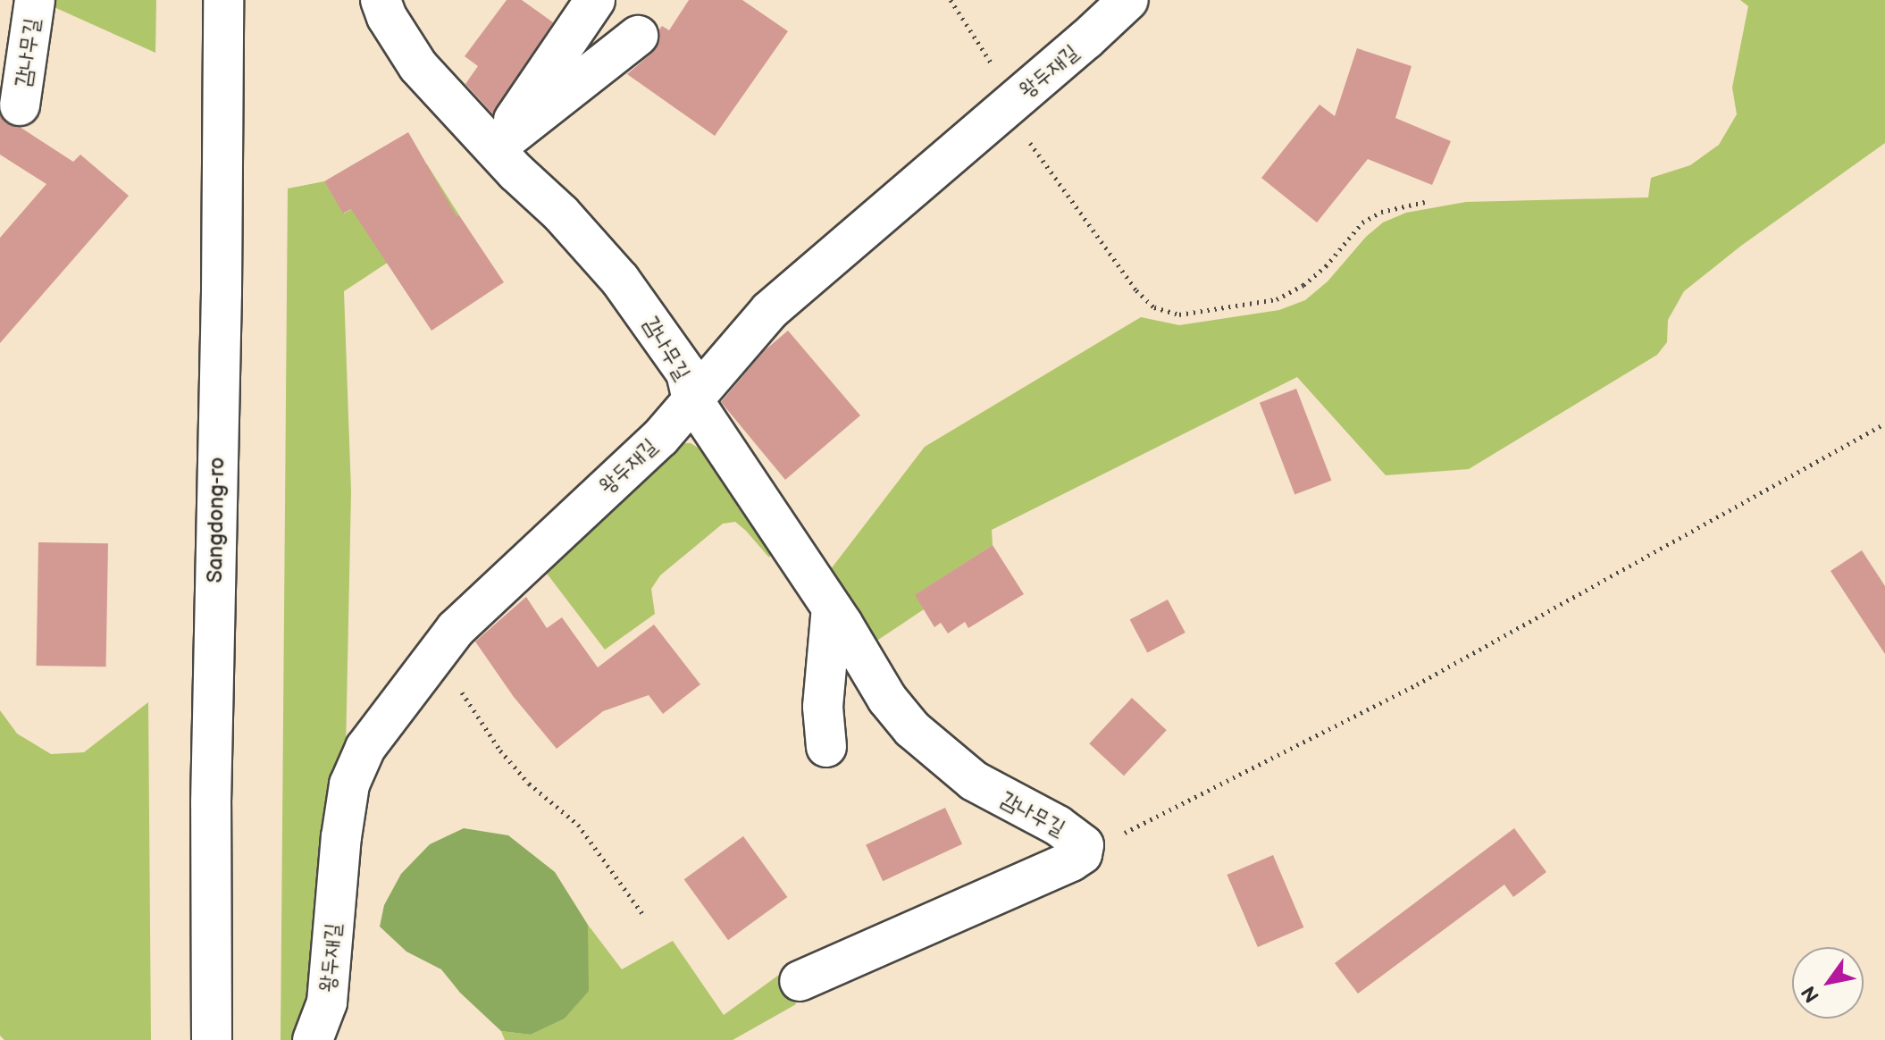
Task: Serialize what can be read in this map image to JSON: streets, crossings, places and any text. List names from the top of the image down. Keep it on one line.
{"streets":{"street":["감나무길","왕두재길","Sangdong-ro"]},"crossings":[["감나무길","왕두재길"]],"north":"bottom left"}
